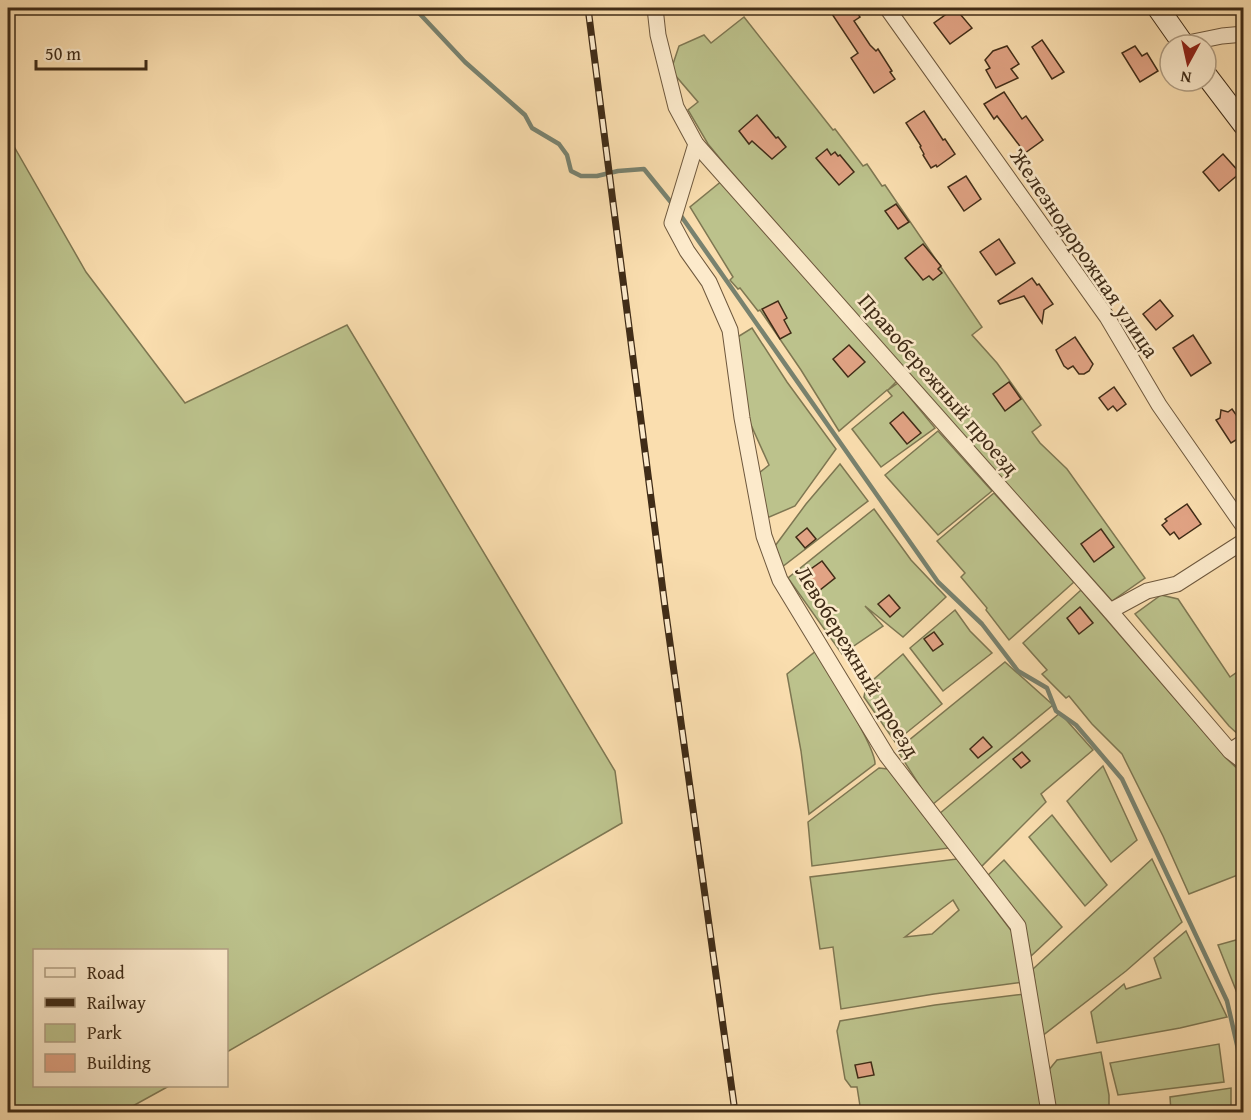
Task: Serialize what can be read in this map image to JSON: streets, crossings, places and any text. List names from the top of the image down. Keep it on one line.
{"streets":{"street":["Железнодорожная улица","Правобережный проезд","Левобережный проезд"]},"crossings":[["Правобережный проезд","Левобережный проезд"]],"legend":["Road","Railway","Park","Building"],"scale_bar":"50 m","north":"bottom"}
